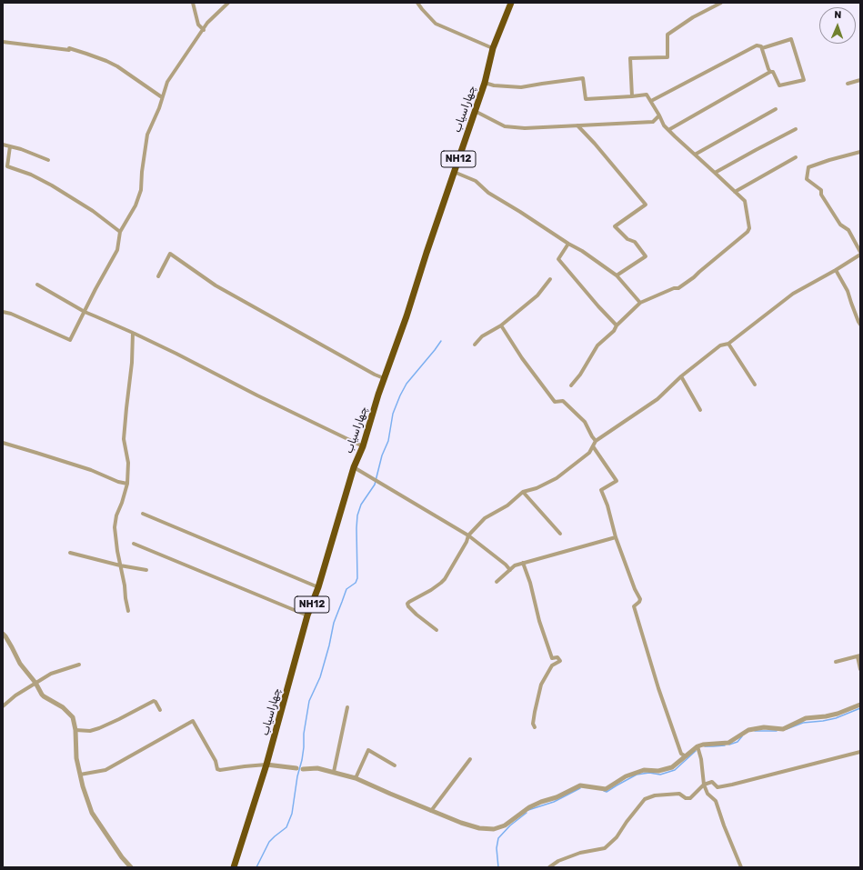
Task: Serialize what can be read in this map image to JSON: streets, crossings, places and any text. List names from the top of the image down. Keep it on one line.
{"streets":{"highway":["چهاراسیاب","NH12"]},"north":"top"}
